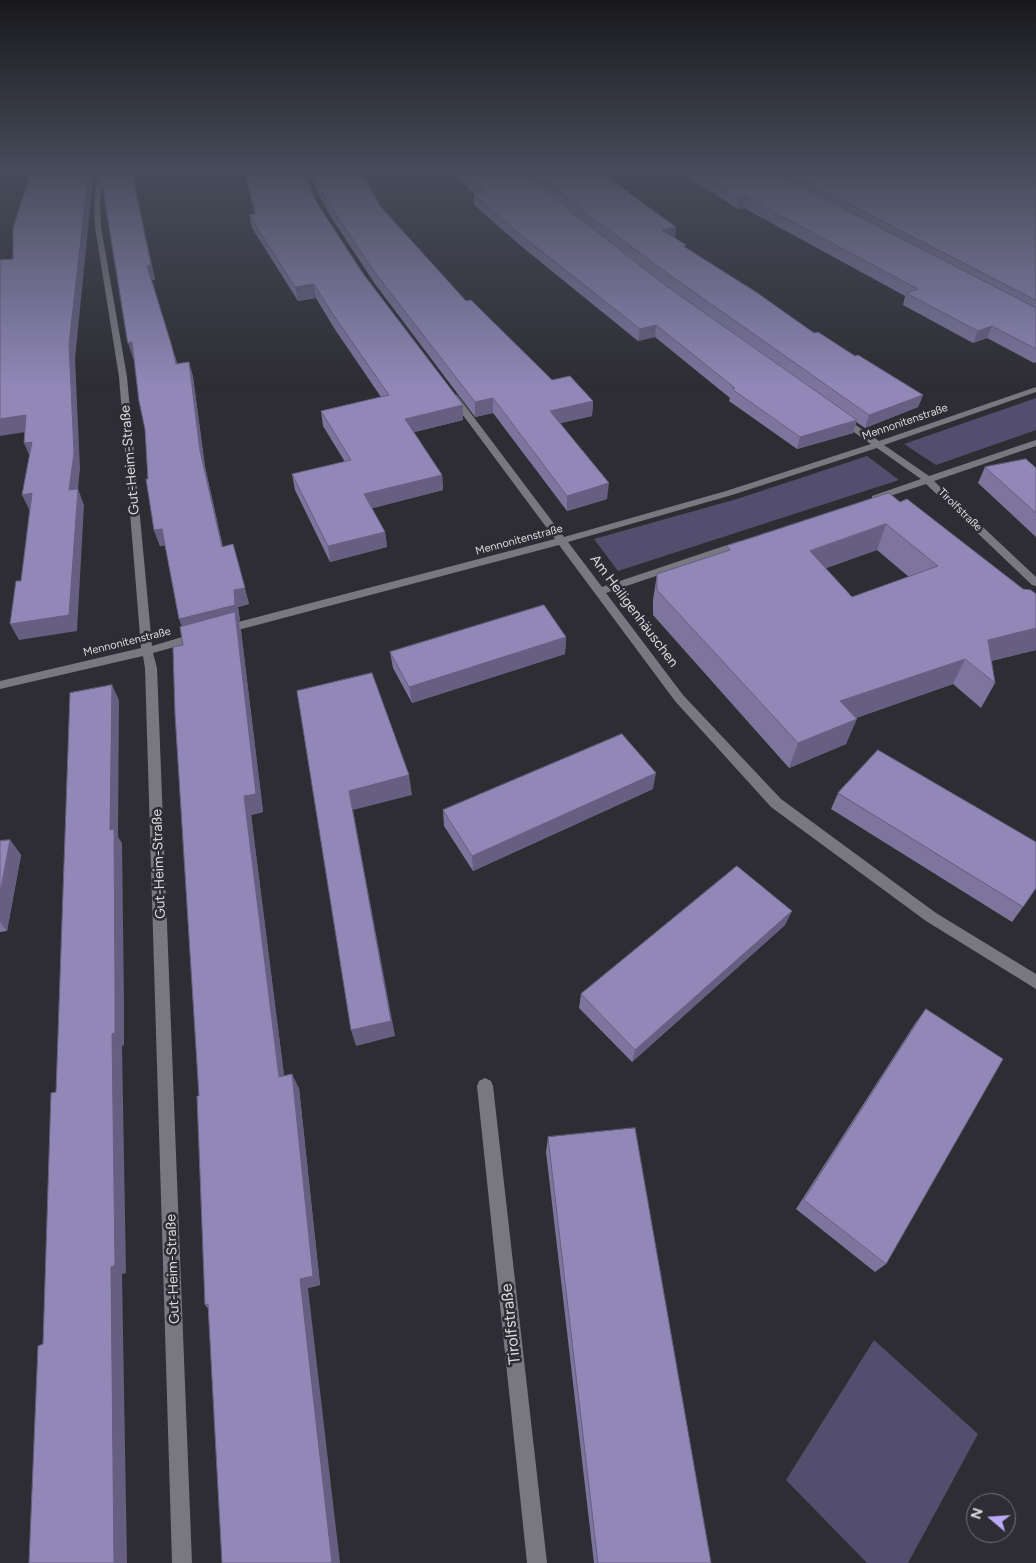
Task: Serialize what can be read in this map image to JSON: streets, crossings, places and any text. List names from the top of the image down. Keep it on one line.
{"streets":{"street":["Mennonitenstraße","Gut-Heim-Straße","Tirolfstraße","Am Heiligenhäuschen"]},"crossings":[["Mennonitenstraße","Gut-Heim-Straße"],["Mennonitenstraße","Tirolfstraße"],["Mennonitenstraße","Am Heiligenhäuschen"]],"north":"left"}
